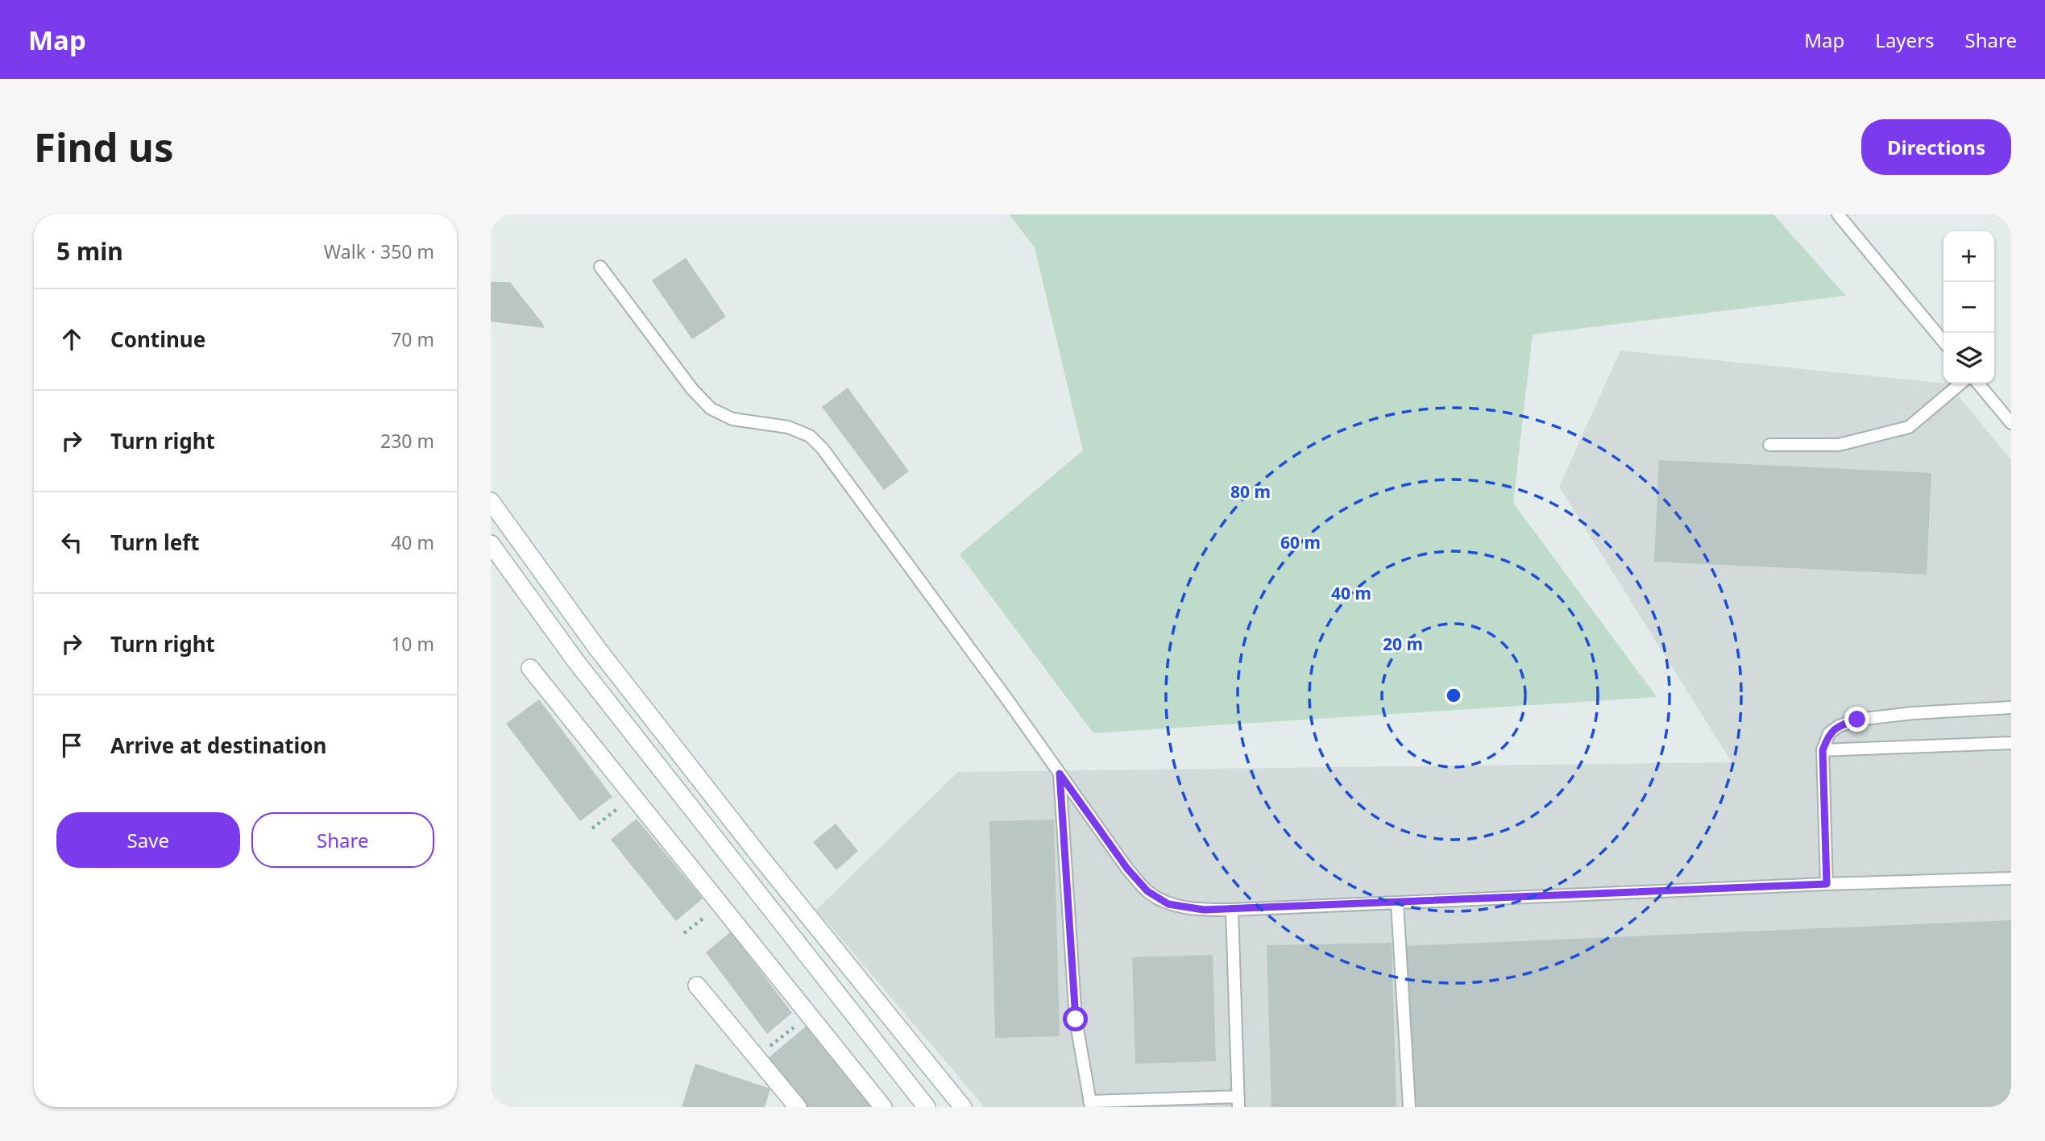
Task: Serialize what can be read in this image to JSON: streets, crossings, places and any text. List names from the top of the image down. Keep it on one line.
{"page":{"header":"Map","nav":["Map","Layers","Share"],"buttons":["Directions",["Save","Share"]],"title":"Find us","heading":["5 min","Walk · 350 m"],"map_buttons":["+","−"],"list":[["Continue","70 m"],["Turn right","230 m"],["Turn left","40 m"],["Turn right","10 m"],"Arrive at destination"]},"rings":["80 m","60 m","40 m","20 m"]}
